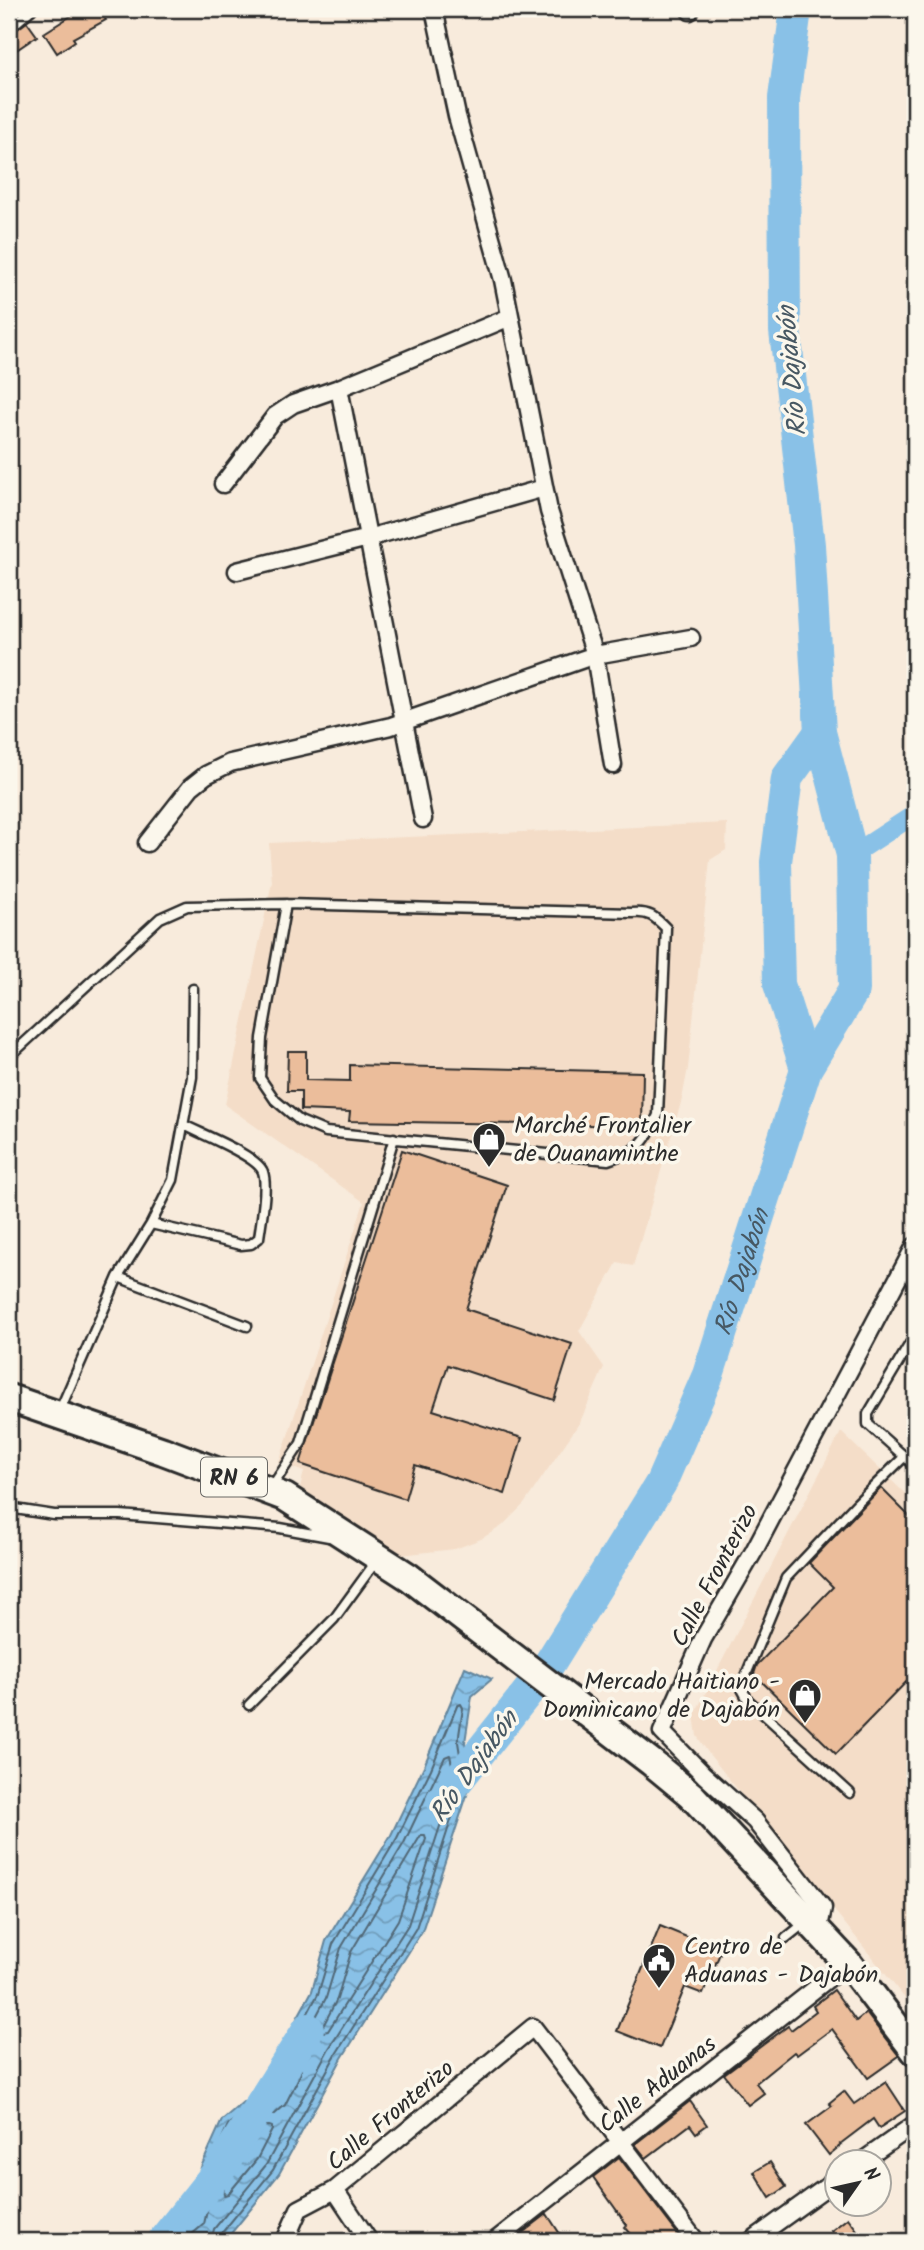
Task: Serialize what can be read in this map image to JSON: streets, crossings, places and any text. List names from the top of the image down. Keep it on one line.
{"streets":{"main road":["RN 6"],"street":["Calle Fronterizo","Calle Aduanas"]},"crossings":[["RN 6","Calle Fronterizo"],["Calle Fronterizo","Calle Aduanas"]],"water":["Río Dajabón"],"places":{"shop":["Marché Frontalier de Ouanaminthe","Mercado Haitiano - Dominicano de Dajabón"],"public building":["Centro de Aduanas - Dajabón"]},"north":"top right"}
